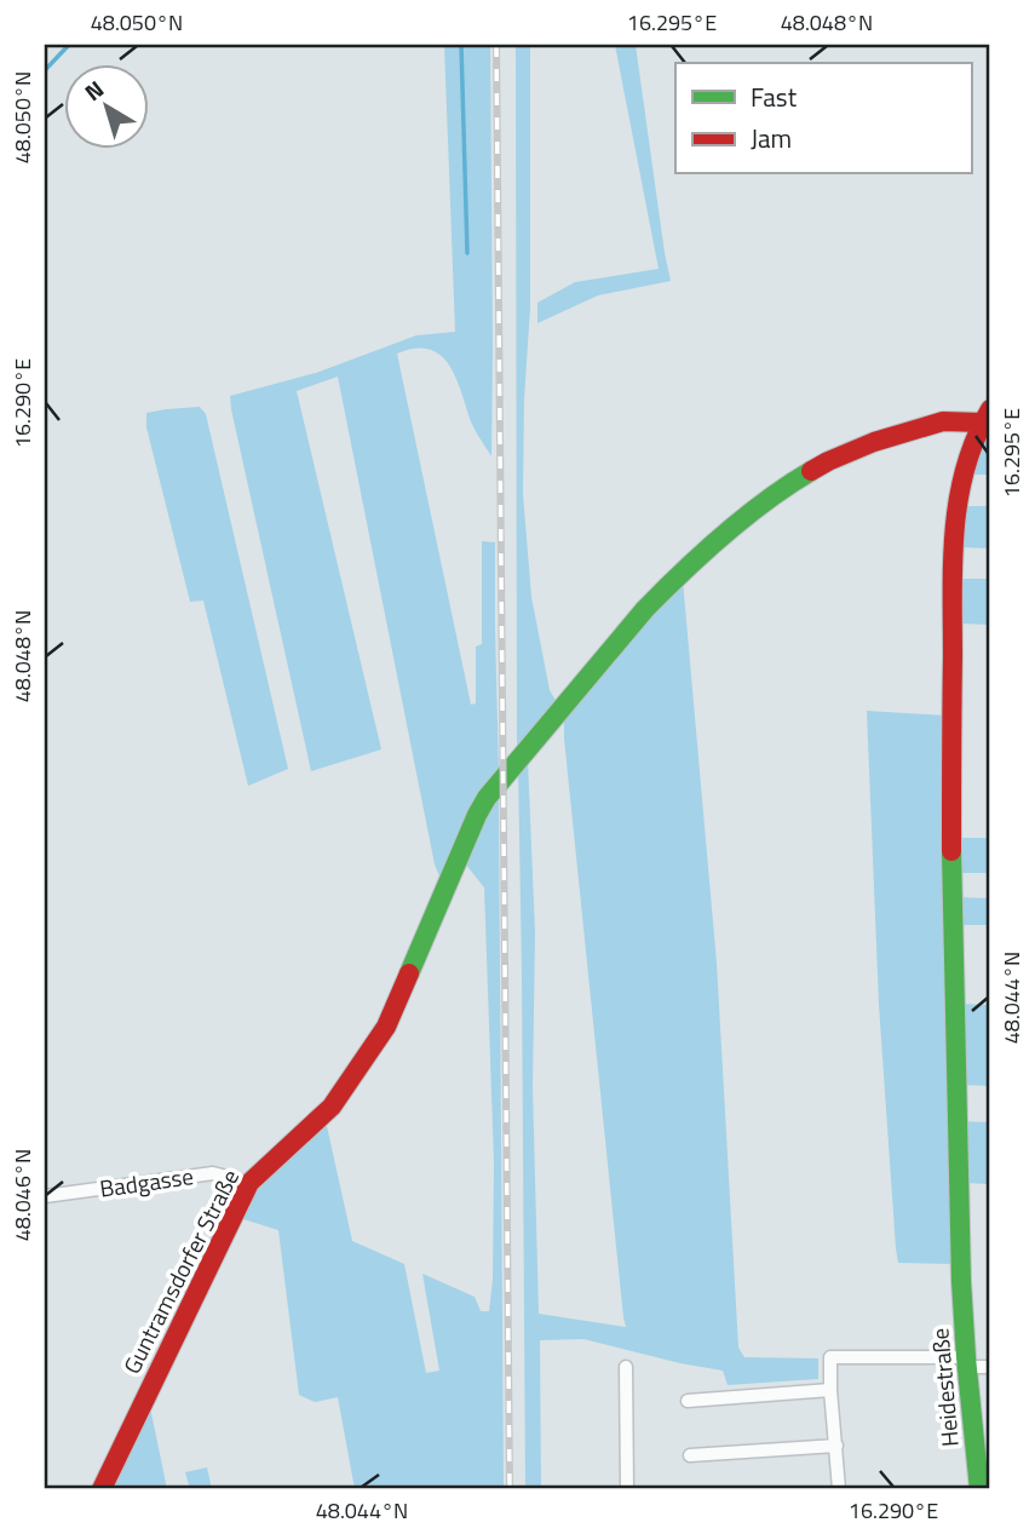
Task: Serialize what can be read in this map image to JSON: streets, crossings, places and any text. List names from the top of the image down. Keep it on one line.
{"streets":{"street":["Badgasse","Guntramsdorfer Straße","Heidestraße"]},"crossings":[["Badgasse","Guntramsdorfer Straße"],["Guntramsdorfer Straße","Heidestraße"]],"legend":["Fast","Jam"],"north":"top left","coordinates":["48.050°N","16.295°E","48.048°N","16.290°E","48.044°N","48.046°N"]}
